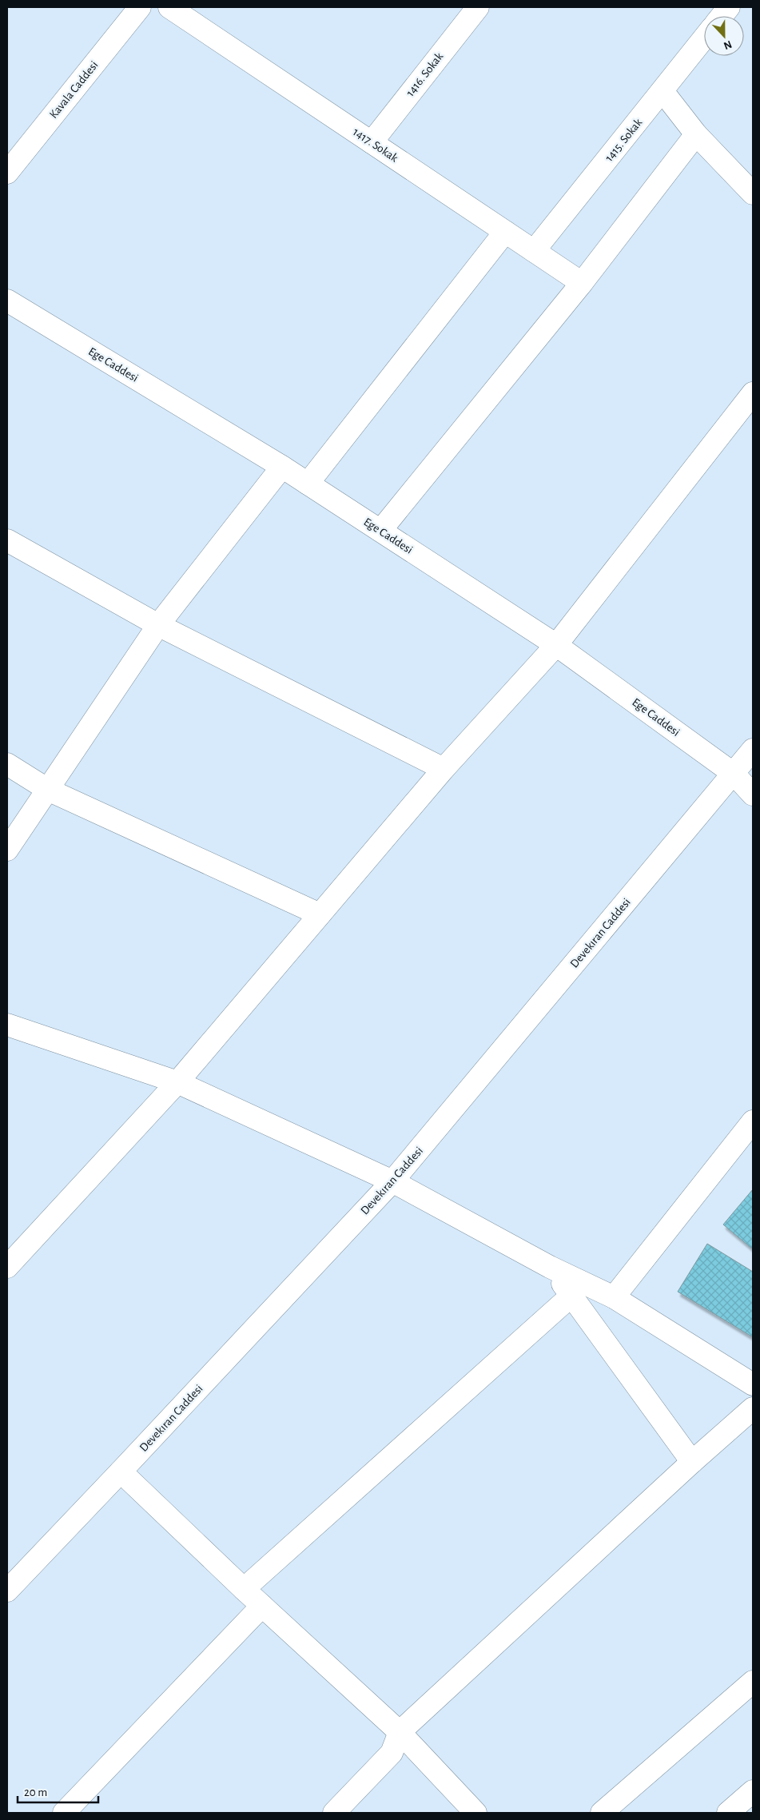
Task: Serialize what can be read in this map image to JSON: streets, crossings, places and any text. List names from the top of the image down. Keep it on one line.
{"streets":{"street":["1416. Sokak","Kavala Caddesi","1415. Sokak","1417. Sokak","Ege Caddesi","Devekıran Caddesi"]},"crossings":[["1416. Sokak","1417. Sokak"],["1415. Sokak","1417. Sokak"],["Ege Caddesi","Devekıran Caddesi"]],"scale_bar":"20 m","north":"bottom"}
